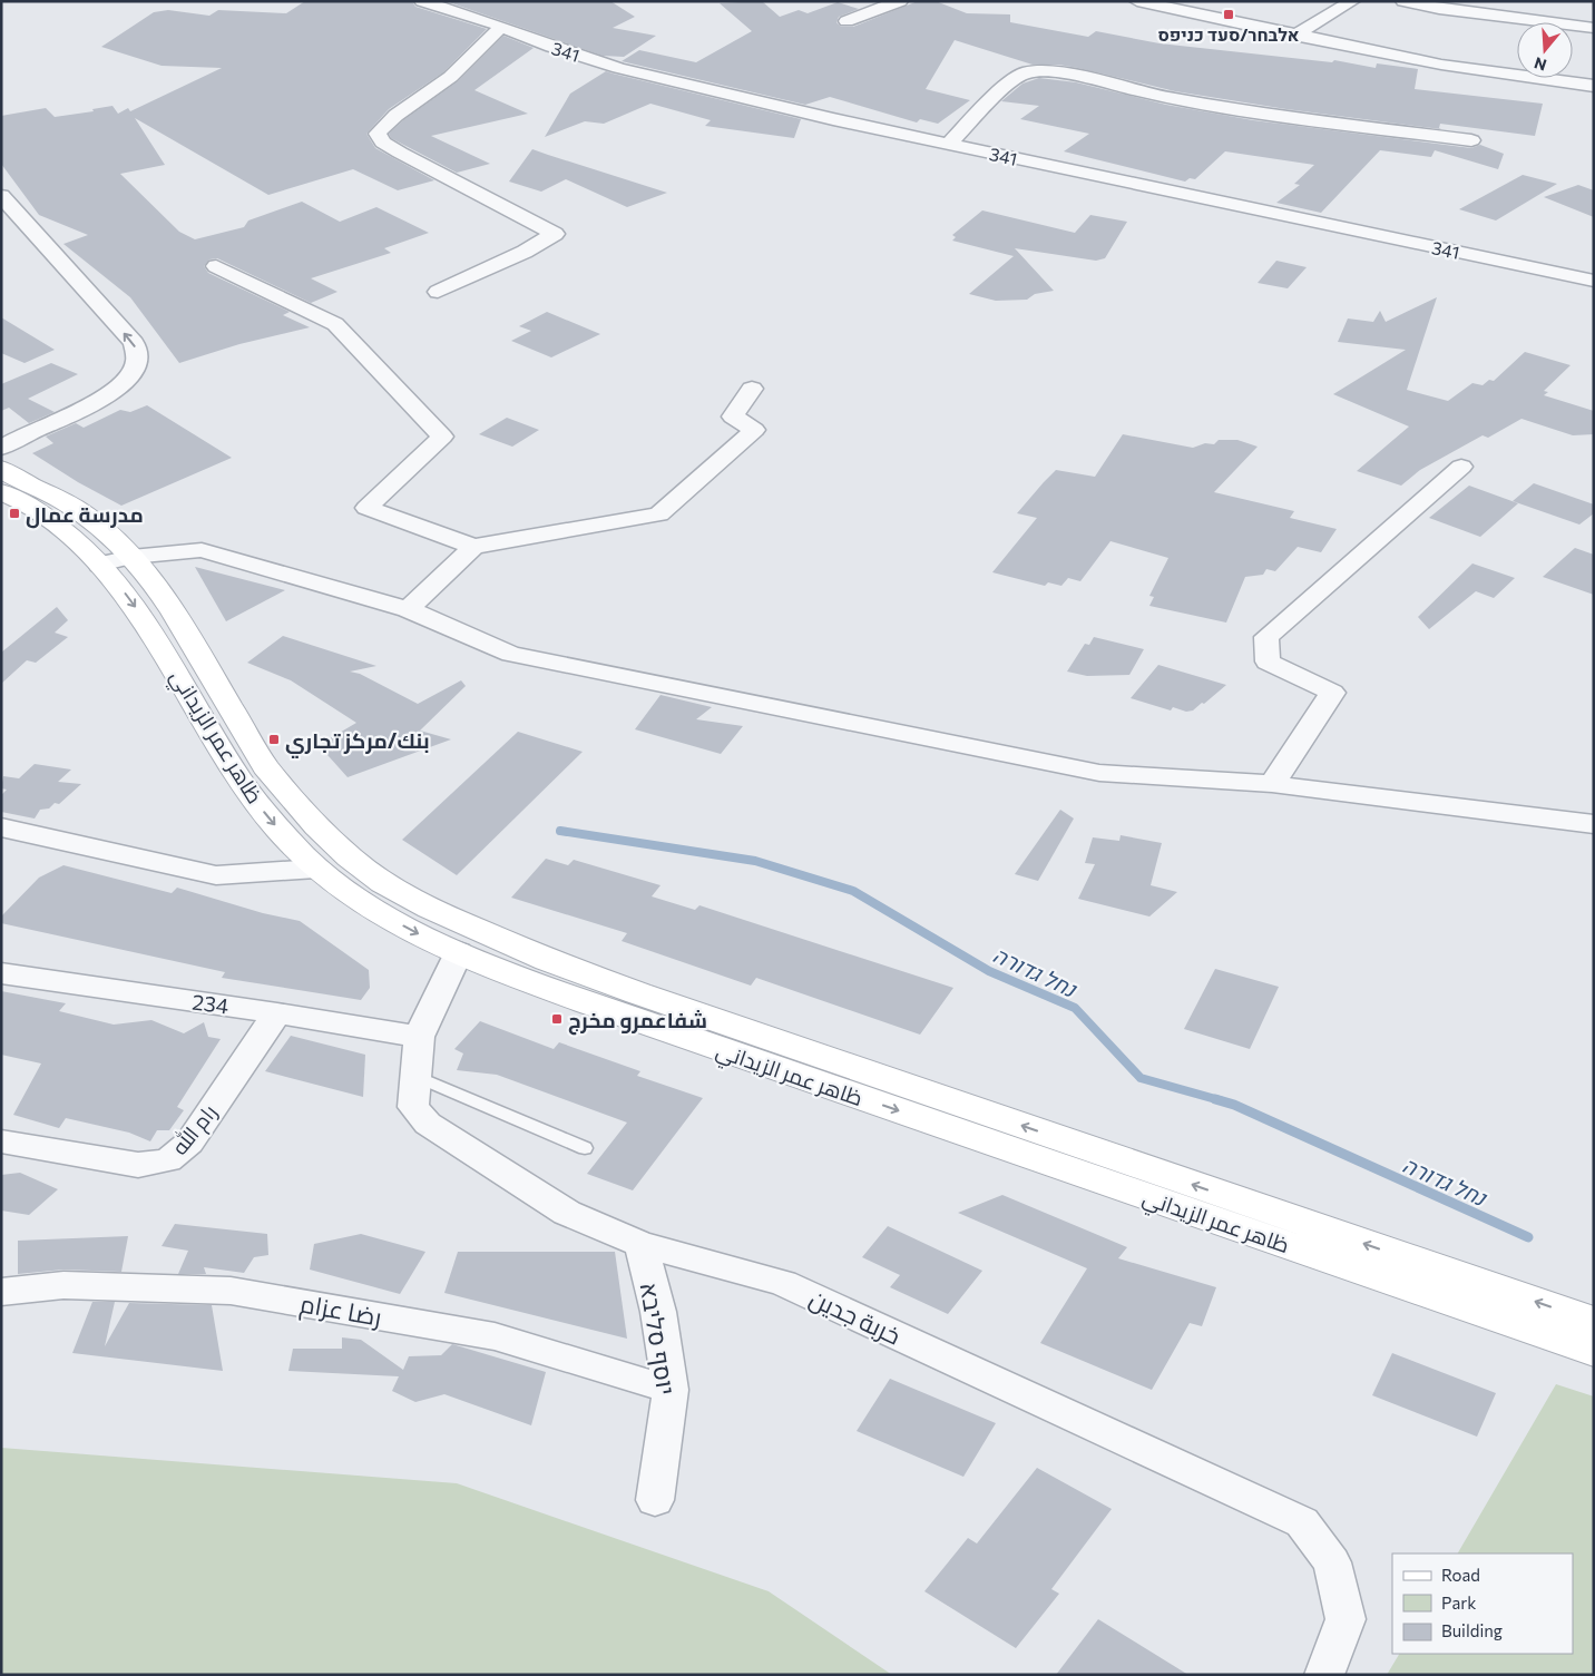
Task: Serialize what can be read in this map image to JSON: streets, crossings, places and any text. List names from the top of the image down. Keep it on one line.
{"streets":{"main road":["ظاهر عمر الزيداني"],"street":["341","234","رام الله","رضا عزام","خربة جدين","יוסף סליבא"]},"crossings":[["ظاهر عمر الزيداني","خربة جدين"],["234","رام الله"],["234","خربة جدين"],["رضا عزام","יוסף סליבא"],["خربة جدين","יוסף סליבא"]],"water":["נחל גדורה"],"places":{"transit":["אלבחר/סעד כניפס","مدرسة عمال","بنك/مركز تجاري","شفاعمرو مخرج"]},"legend":["Road","Park","Building"],"north":"bottom"}
